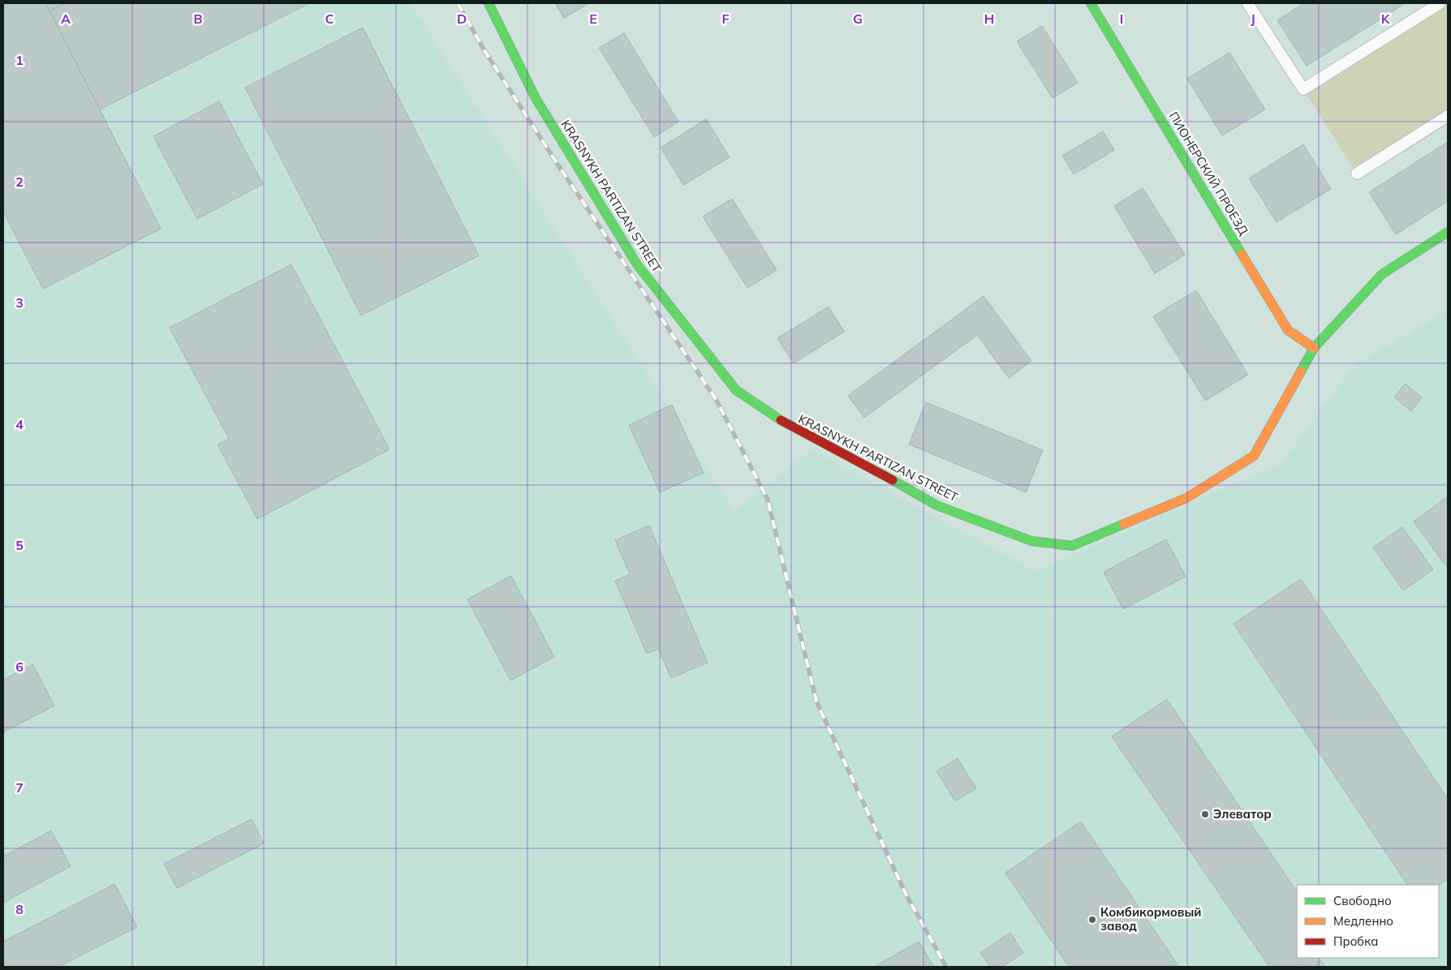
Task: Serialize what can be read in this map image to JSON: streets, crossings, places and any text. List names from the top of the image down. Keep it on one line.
{"streets":{"street":["ПИОНЕРСКИЙ ПРОЕЗД","KRASNYKH PARTIZAN STREET"]},"crossings":[["ПИОНЕРСКИЙ ПРОЕЗД","KRASNYKH PARTIZAN STREET"]],"places":["Элеватор","Комбикормовый завод"],"legend":["Свободно","Медленно","Пробка"],"grid":{"columns":["A","B","C","D","E","F","G","H","I","J","K"],"rows":["1","2","3","4","5","6","7","8"]}}
